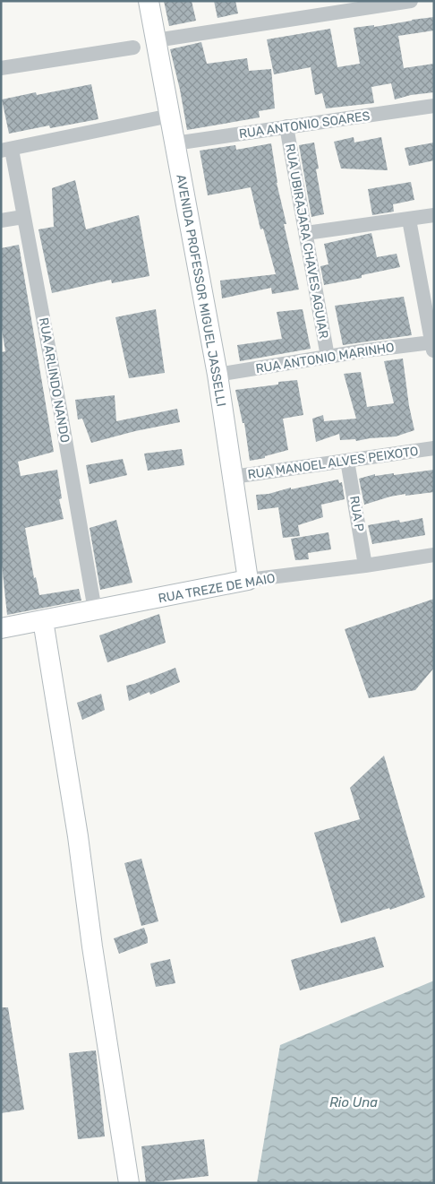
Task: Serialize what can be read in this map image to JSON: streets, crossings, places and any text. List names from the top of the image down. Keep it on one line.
{"streets":{"street":["RUA ANTONIO SOARES","RUA UBIRAJARA CHAVES AGUIAR","AVENIDA PROFESSOR MIGUEL JASSELLI","RUA ANTONIO MARINHO","RUA ARLINDO NANDO","RUA MANOEL ALVES PEIXOTO","RUA P","RUA TREZE DE MAIO"]},"crossings":[["RUA ANTONIO SOARES","RUA UBIRAJARA CHAVES AGUIAR"],["RUA ANTONIO SOARES","AVENIDA PROFESSOR MIGUEL JASSELLI"],["RUA UBIRAJARA CHAVES AGUIAR","RUA ANTONIO MARINHO"],["AVENIDA PROFESSOR MIGUEL JASSELLI","RUA ANTONIO MARINHO"],["AVENIDA PROFESSOR MIGUEL JASSELLI","RUA MANOEL ALVES PEIXOTO"],["AVENIDA PROFESSOR MIGUEL JASSELLI","RUA TREZE DE MAIO"],["RUA ARLINDO NANDO","RUA TREZE DE MAIO"],["RUA MANOEL ALVES PEIXOTO","RUA P"],["RUA P","RUA TREZE DE MAIO"]],"water":["Rio Una"]}
